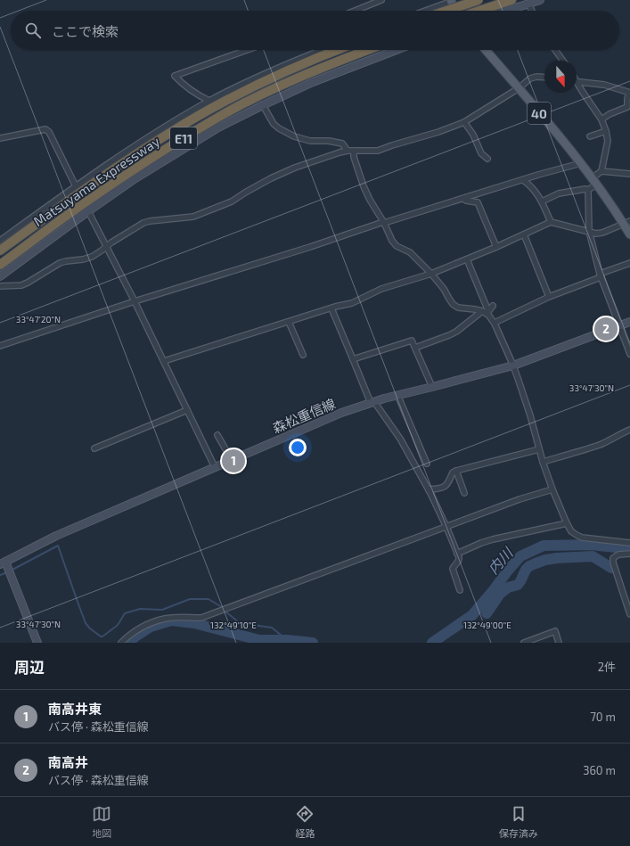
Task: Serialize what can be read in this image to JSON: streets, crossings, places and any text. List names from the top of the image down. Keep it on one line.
{"streets":{"highway":["E11","Matsuyama Expressway"],"main road":["40","森松重信線"]},"water":["内川"],"north":"bottom","page":{"search":"ここで検索","pins":["2","1"],"heading":["周辺","2件"],"list":[{"mark":"1","name":"南高井東","note":"バス停 · 森松重信線","value":"70 m"},{"mark":"2","name":"南高井","note":"バス停 · 森松重信線","value":"360 m"}],"nav":["地図","経路","保存済み"]},"coordinates":["33°47'20\"N","33°47'30\"N","132°49'10\"E","132°49'00\"E"]}
